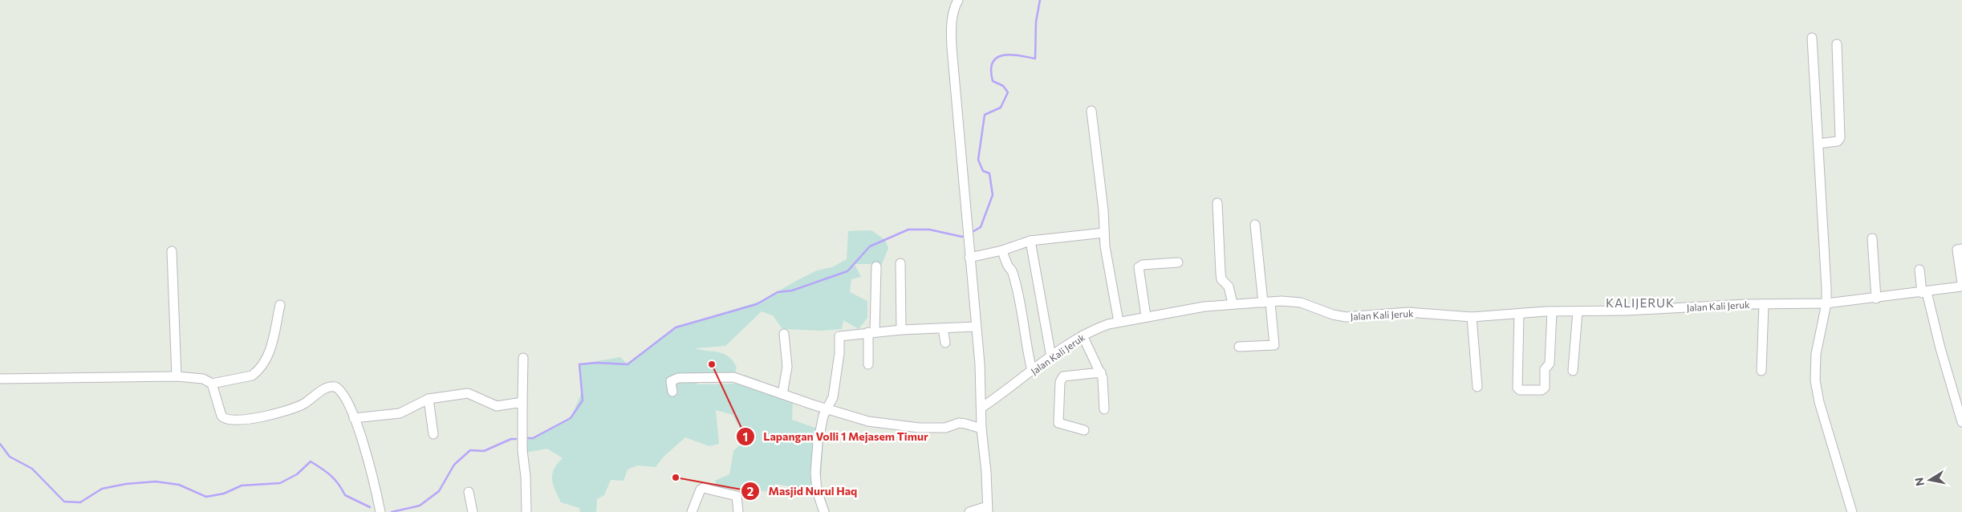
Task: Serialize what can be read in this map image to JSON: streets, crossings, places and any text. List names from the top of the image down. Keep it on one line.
{"streets":{"street":["Jalan Kali Jeruk"]},"districts":["KALIJERUK"],"places":["Lapangan Volli 1 Mejasem Timur","Masjid Nurul Haq"],"north":"left"}
